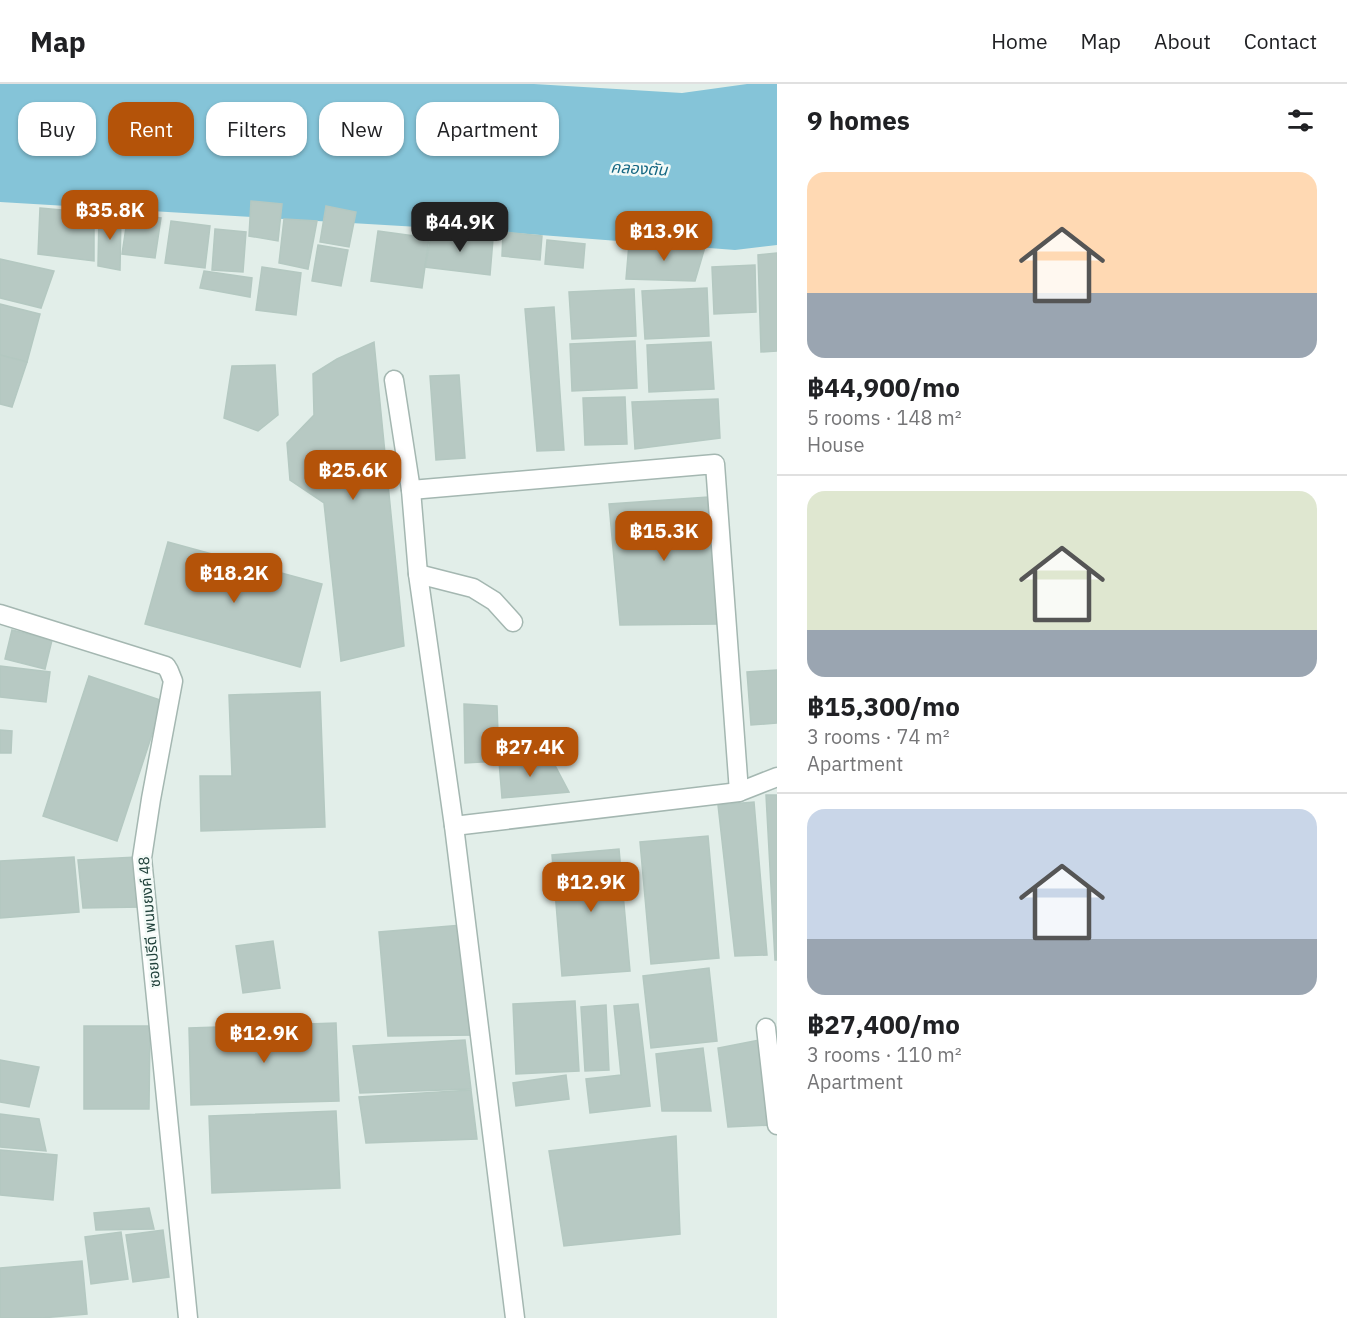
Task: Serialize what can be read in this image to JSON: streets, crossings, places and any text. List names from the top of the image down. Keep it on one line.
{"streets":{"street":["ซอยปรีดี พนมยงค์ 48"]},"water":["คลองตัน"],"page":{"header":"Map","nav":["Home","Map","About","Contact"],"heading":"9 homes","chip":["Buy","Rent","Filters","New","Apartment"],"list":[{"name":"฿44,900/mo","note":"5 rooms · 148 m² · House"},{"name":"฿15,300/mo","note":"3 rooms · 74 m² · Apartment"},{"name":"฿27,400/mo","note":"3 rooms · 110 m² · Apartment"}],"price":["฿35.8K","฿44.9K","฿13.9K","฿25.6K","฿15.3K","฿18.2K","฿27.4K","฿12.9K","฿12.9K"]}}
